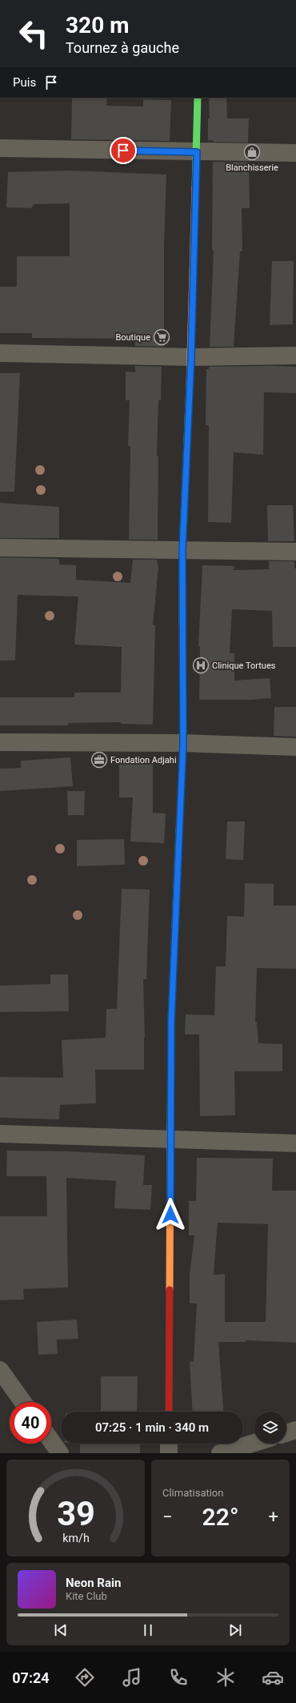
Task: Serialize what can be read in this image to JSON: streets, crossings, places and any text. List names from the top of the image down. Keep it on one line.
{"places":{"shop":["Blanchisserie"],"supermarket":["Boutique"],"hospital":["Clinique Tortues"],"office":["Fondation Adjahi"]},"page":{"turn":["320 m","Tournez à gauche"],"then":"Puis","limit":"40","trip":"07:25 · 1 min · 340 m","tile":"Climatisation","heat":["−","22°","+"],"song":["Neon Rain","Kite Club"],"tabs":"07:24","gauge":["39","km/h"]}}
